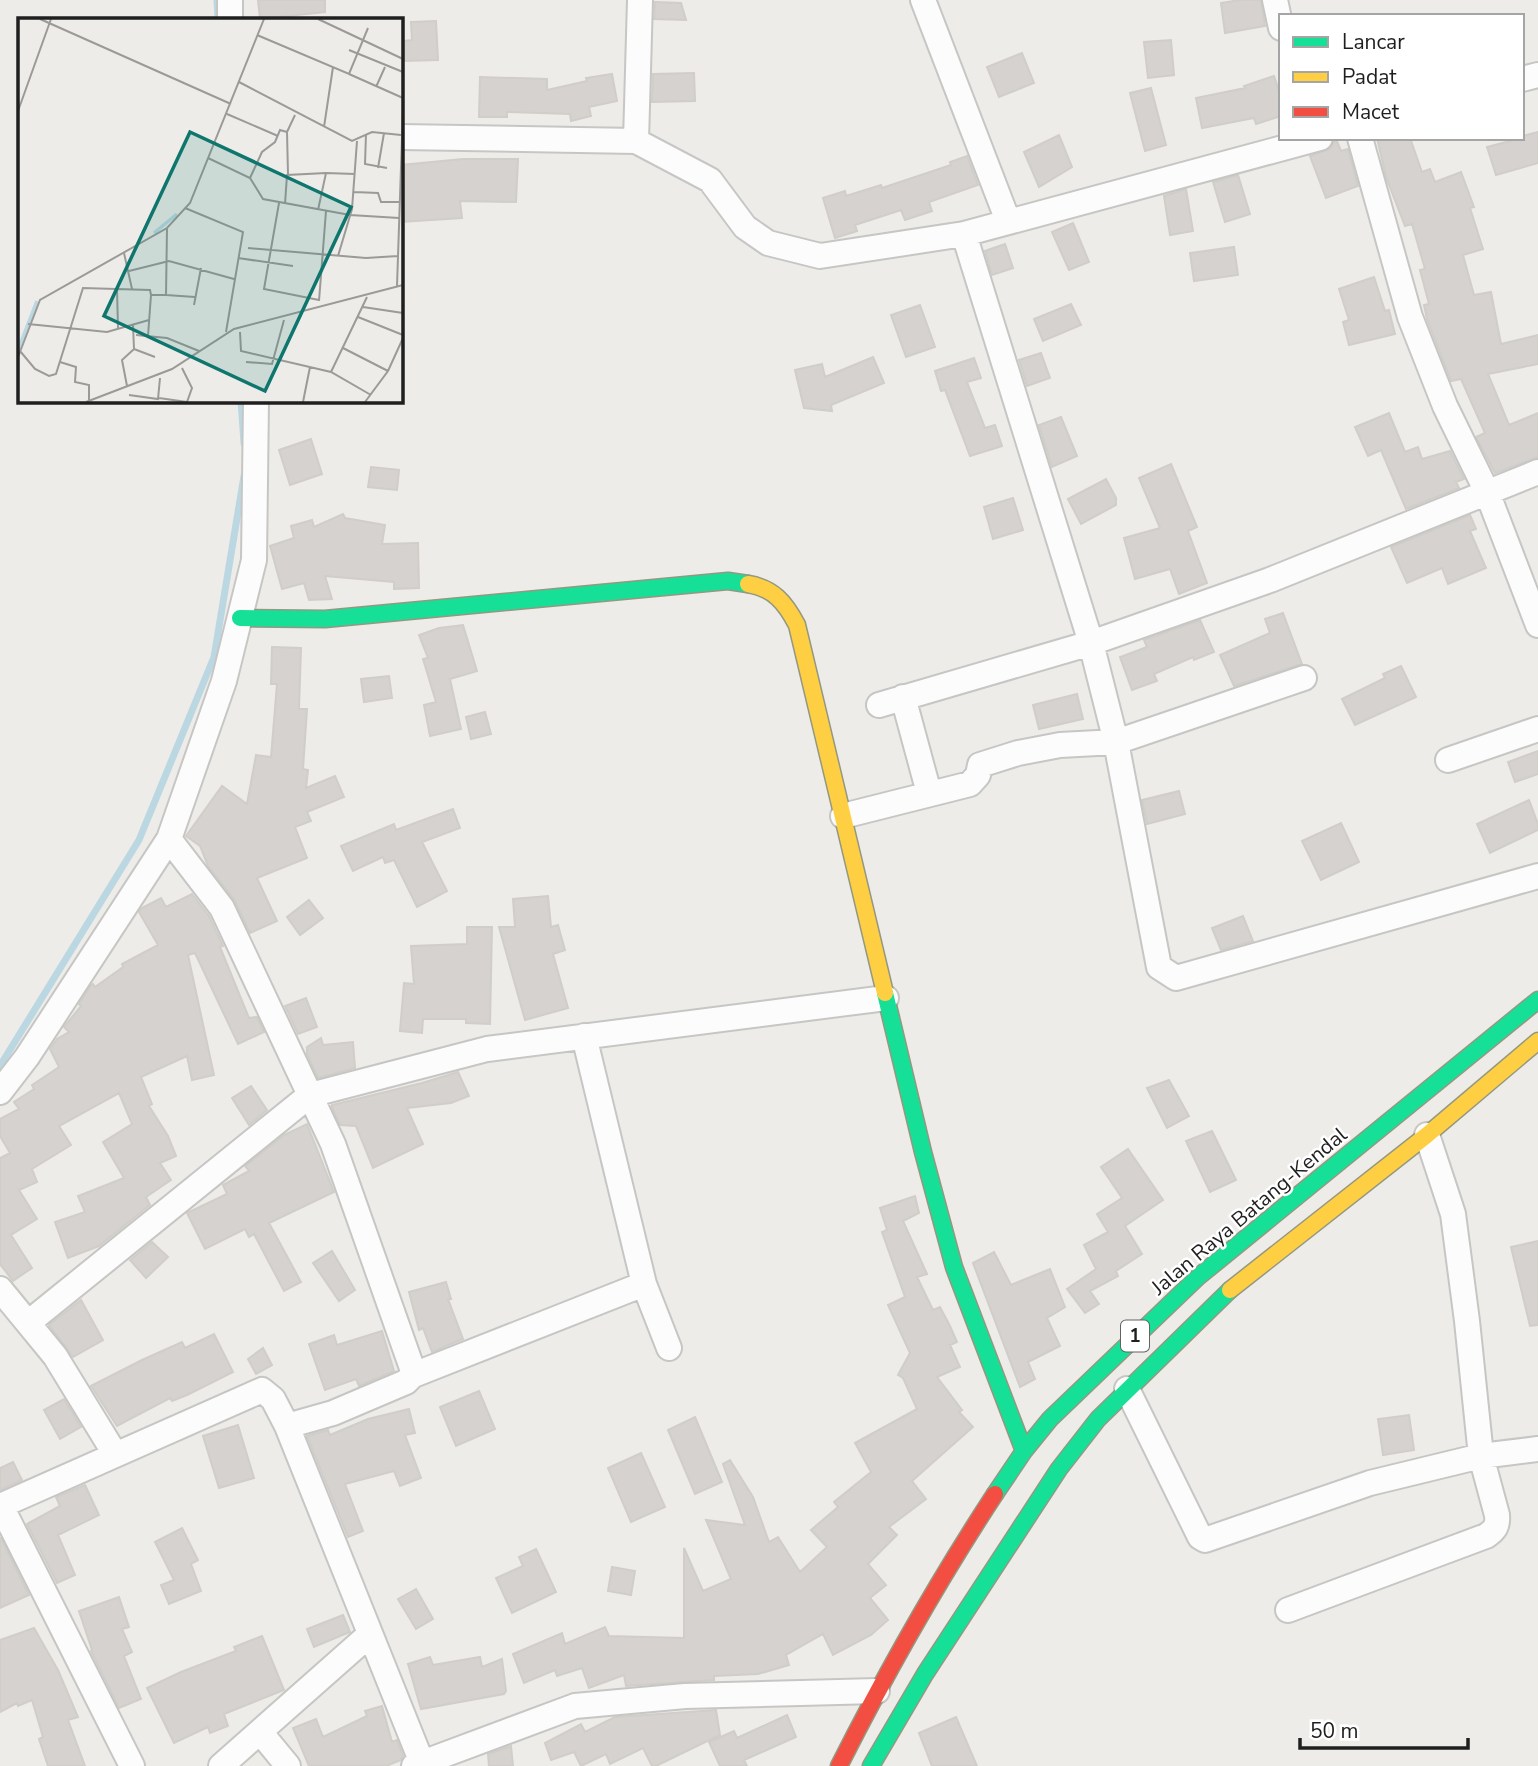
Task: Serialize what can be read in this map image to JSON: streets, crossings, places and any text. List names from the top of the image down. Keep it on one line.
{"streets":{"main road":["Jalan Raya Batang-Kendal","1"]},"legend":["Lancar","Padat","Macet"],"scale_bar":"50 m"}
